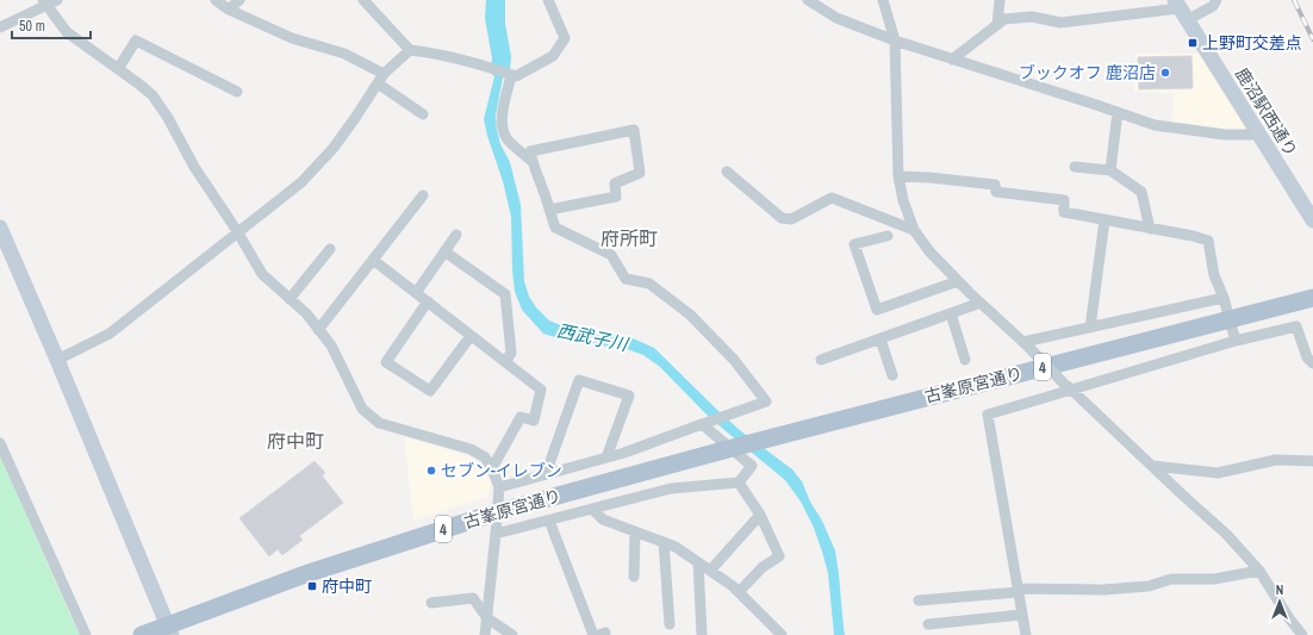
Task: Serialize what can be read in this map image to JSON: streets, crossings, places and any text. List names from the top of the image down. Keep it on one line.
{"streets":{"main road":["4","古峯原宮通り"],"street":["鹿沼駅西通り"]},"districts":["府所町","府中町"],"water":["西武子川"],"places":{"transit":["上野町交差点","府中町"],"other":["ブックオフ 鹿沼店","セブン-イレブン"]},"scale_bar":"50 m","north":"top"}
